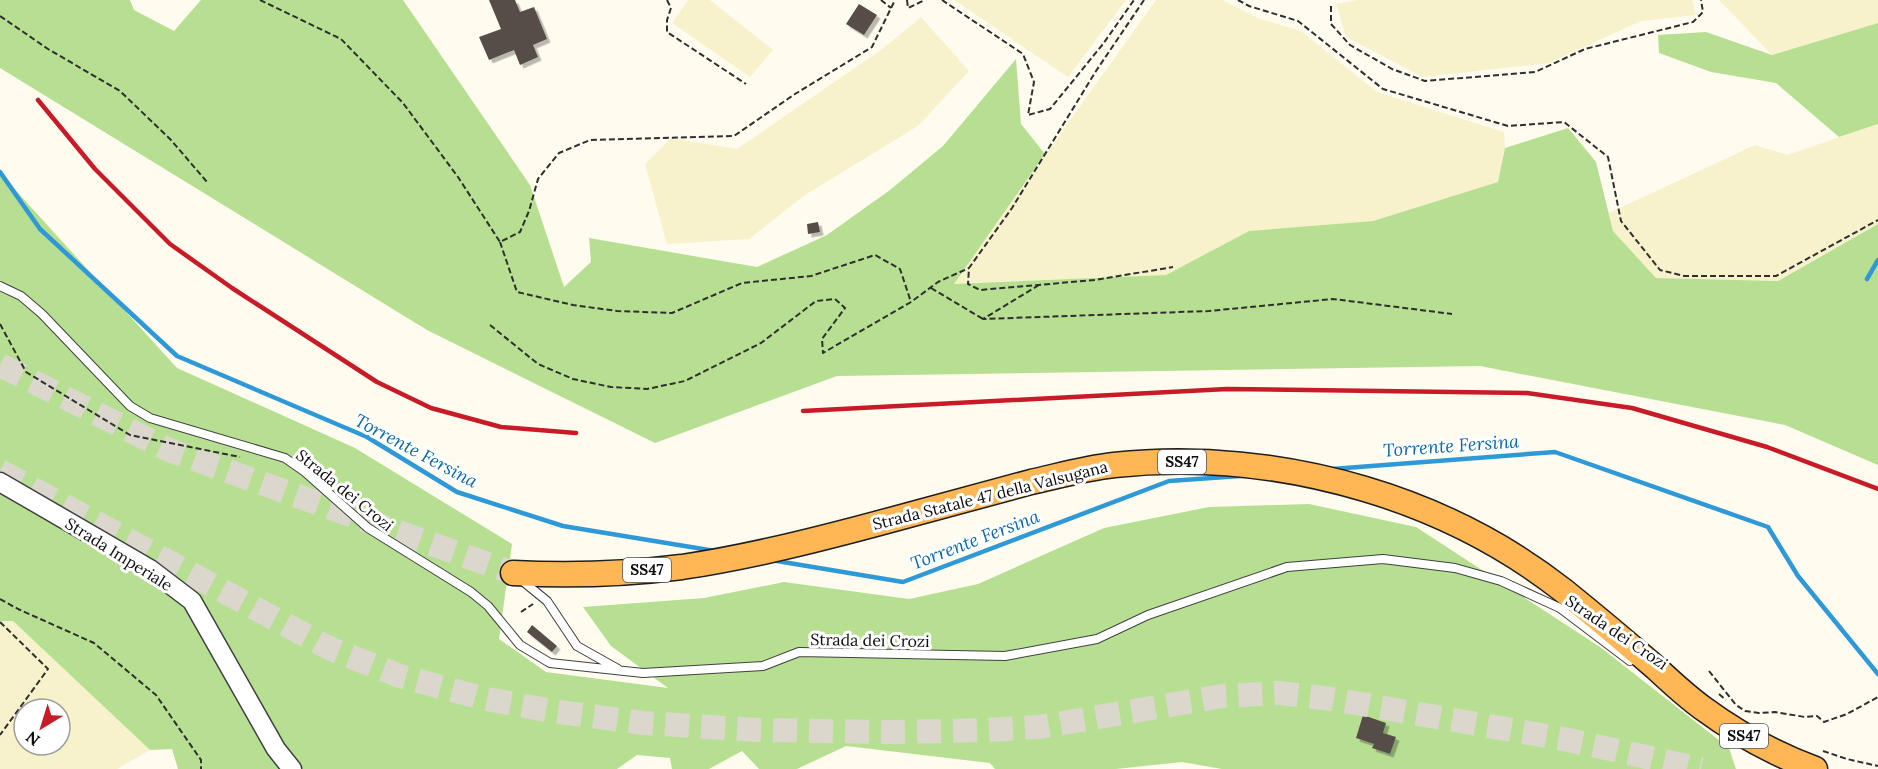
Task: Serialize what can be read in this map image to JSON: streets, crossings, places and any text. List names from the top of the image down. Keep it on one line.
{"streets":{"highway":["SS47","Strada Statale 47 della Valsugana"],"street":["Strada Imperiale"],"lane":["Strada dei Crozi"]},"crossings":[["Strada dei Crozi","Strada Statale 47 della Valsugana"]],"water":["Torrente Fersina"],"north":"bottom left"}
